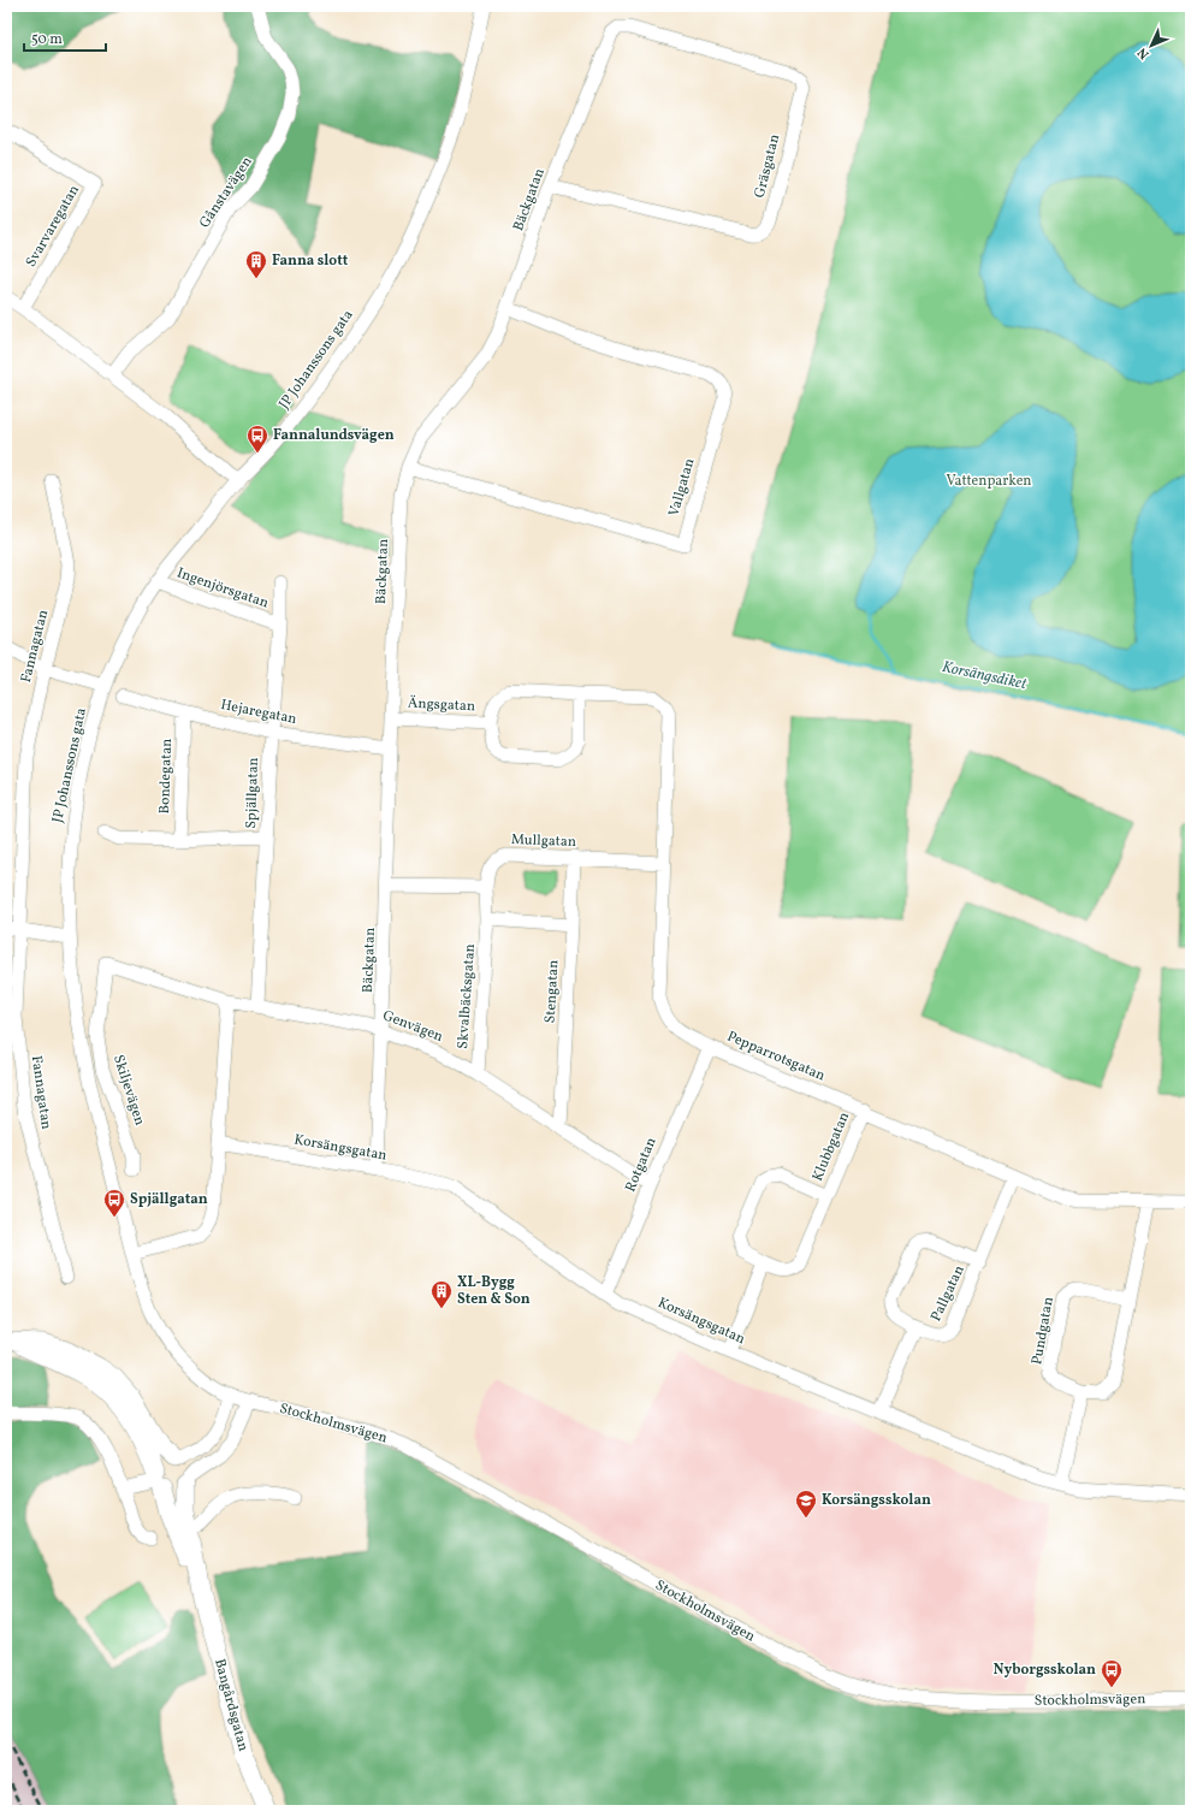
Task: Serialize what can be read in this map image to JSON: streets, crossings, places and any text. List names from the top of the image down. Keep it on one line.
{"streets":{"main road":["Bangårdsgatan"],"street":["Gräsgatan","Gånstavägen","Bäckgatan","Svarvaregatan","JP Johanssons gata","Vallgatan","Ingenjörsgatan","Fannagatan","Ängsgatan","Hejaregatan","Bondegatan","Spjällgatan","Mullgatan","Stengatan","Skvalbäcksgatan","Genvägen","Pepparrotsgatan","Skiljevägen","Klubbgatan","Korsängsgatan","Rotgatan","Pallgatan","Pundgatan","Stockholmsvägen"]},"crossings":[["Gräsgatan","Bäckgatan"],["Bäckgatan","Vallgatan"],["Bäckgatan","Ängsgatan"],["Bäckgatan","Hejaregatan"],["Bäckgatan","Genvägen"],["Bäckgatan","Korsängsgatan"],["JP Johanssons gata","Ingenjörsgatan"],["JP Johanssons gata","Stockholmsvägen"],["Ingenjörsgatan","Spjällgatan"],["Ängsgatan","Pepparrotsgatan"],["Hejaregatan","Bondegatan"],["Hejaregatan","Spjällgatan"],["Spjällgatan","Genvägen"],["Mullgatan","Stengatan"],["Mullgatan","Skvalbäcksgatan"],["Mullgatan","Pepparrotsgatan"],["Stengatan","Genvägen"],["Skvalbäcksgatan","Genvägen"],["Genvägen","Skiljevägen"],["Genvägen","Rotgatan"],["Pepparrotsgatan","Klubbgatan"],["Pepparrotsgatan","Rotgatan"],["Pepparrotsgatan","Pallgatan"],["Pepparrotsgatan","Pundgatan"],["Korsängsgatan","Rotgatan"],["Korsängsgatan","Pallgatan"]],"water":["Korsängsdiket"],"parks":["Vattenparken"],"places":{"building":["Fanna slott","XL-Bygg Sten & Son"],"bus stop":["Fannalundsvägen","Spjällgatan","Nyborgsskolan"],"school or university":["Korsängsskolan"]},"scale_bar":"50 m","north":"bottom left"}
